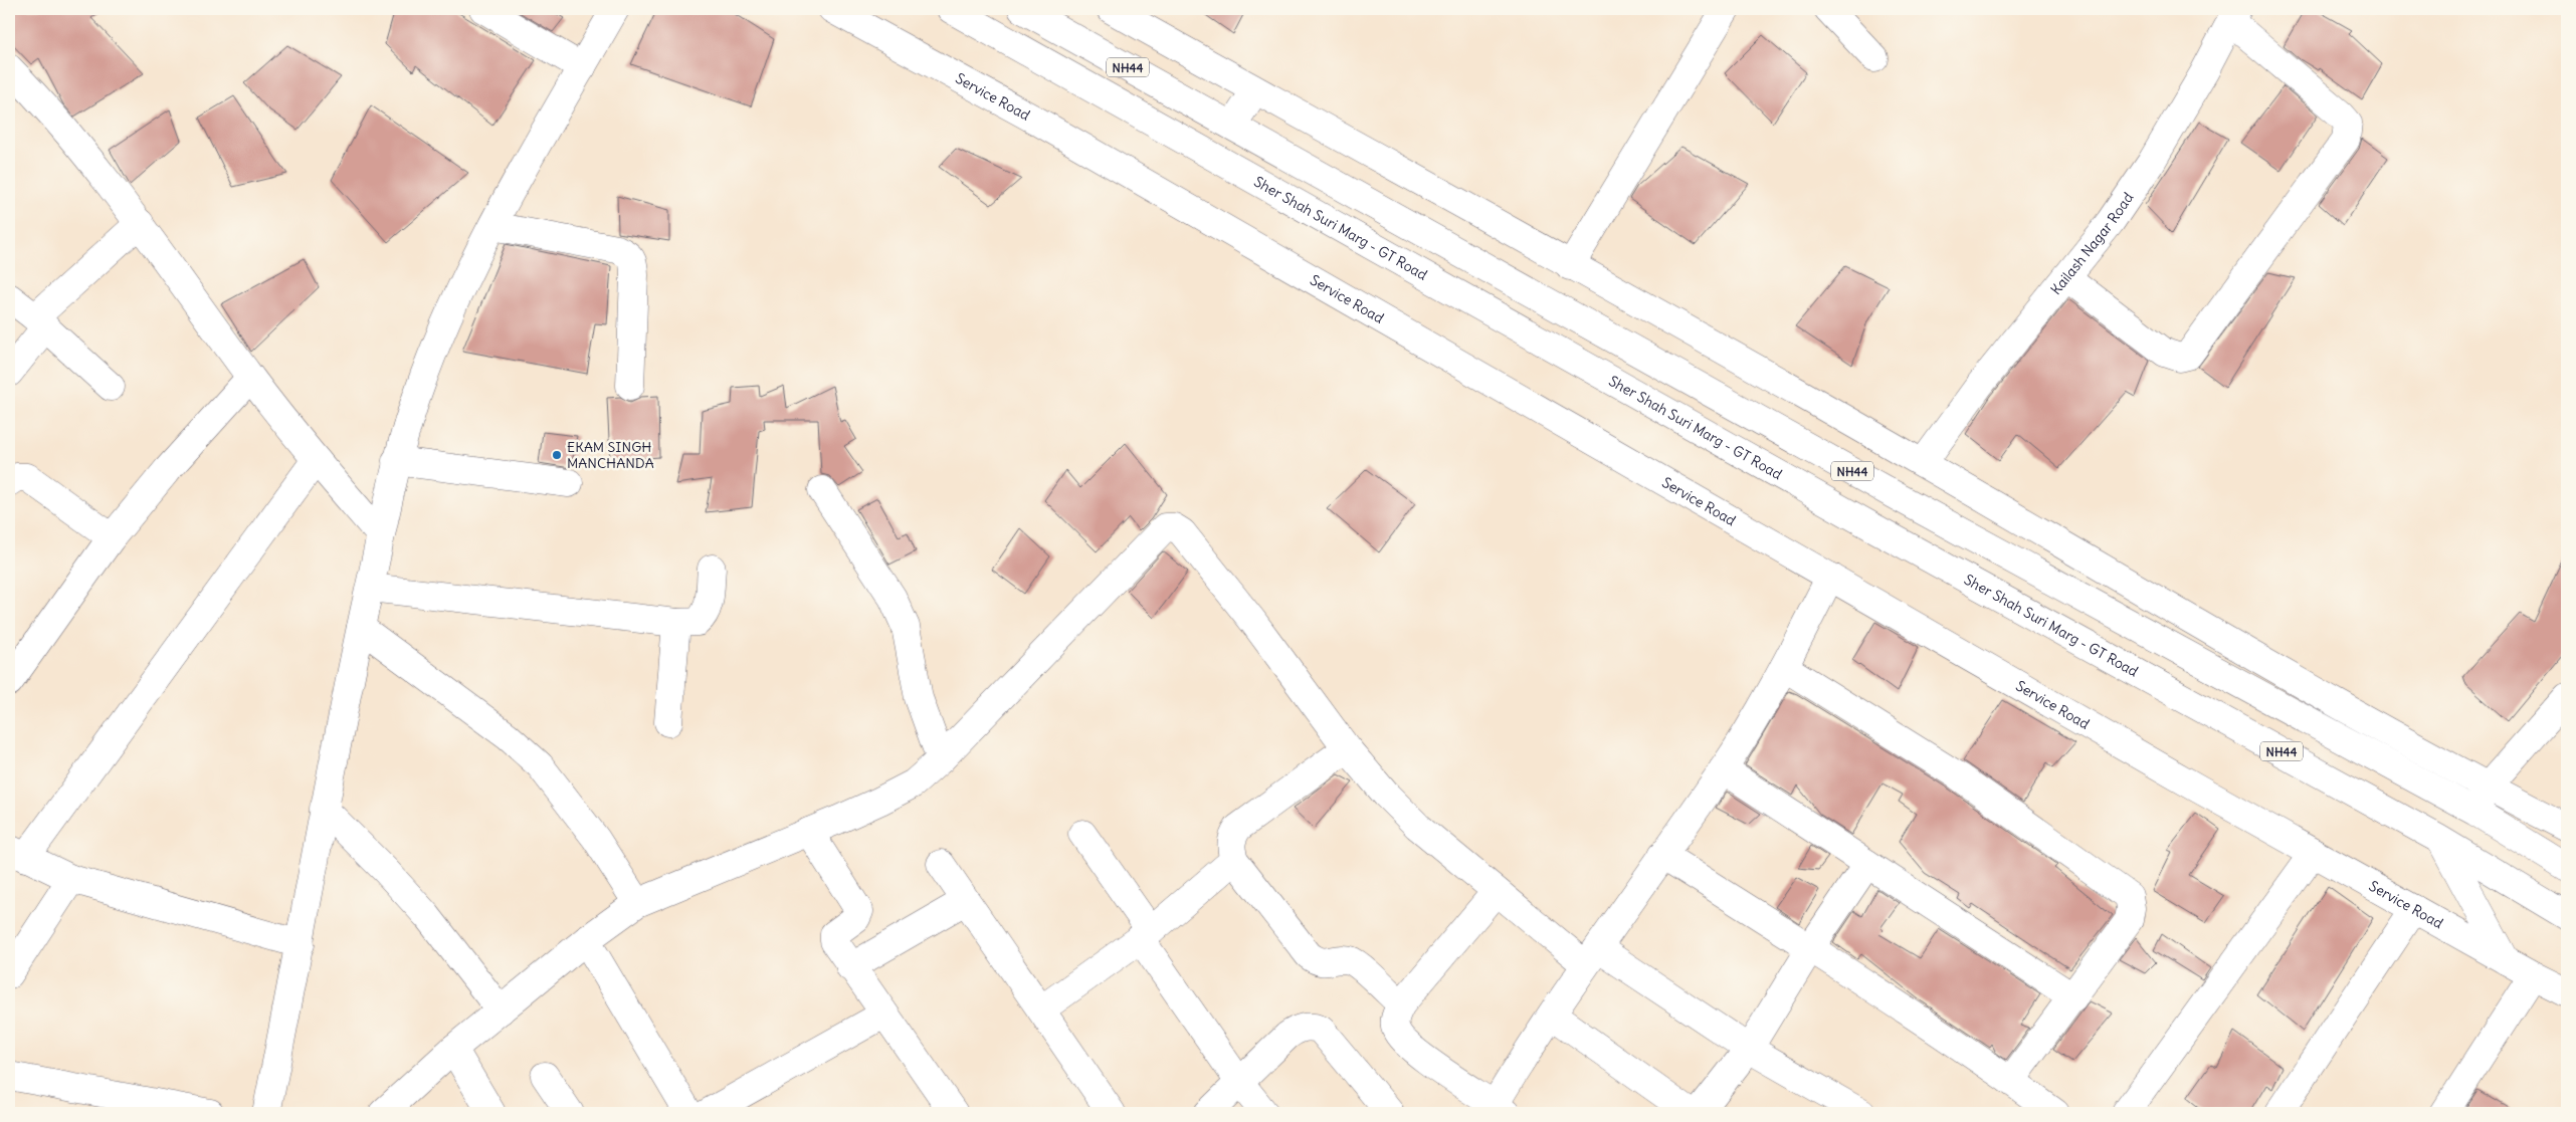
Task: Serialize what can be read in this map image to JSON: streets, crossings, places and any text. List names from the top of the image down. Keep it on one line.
{"streets":{"main road":["NH44","Service Road","Sher Shah Suri Marg - GT Road","Kailash Nagar Road"]},"crossings":[["NH44","Sher Shah Suri Marg - GT Road"]],"places":["EKAM SINGH MANCHANDA"]}
